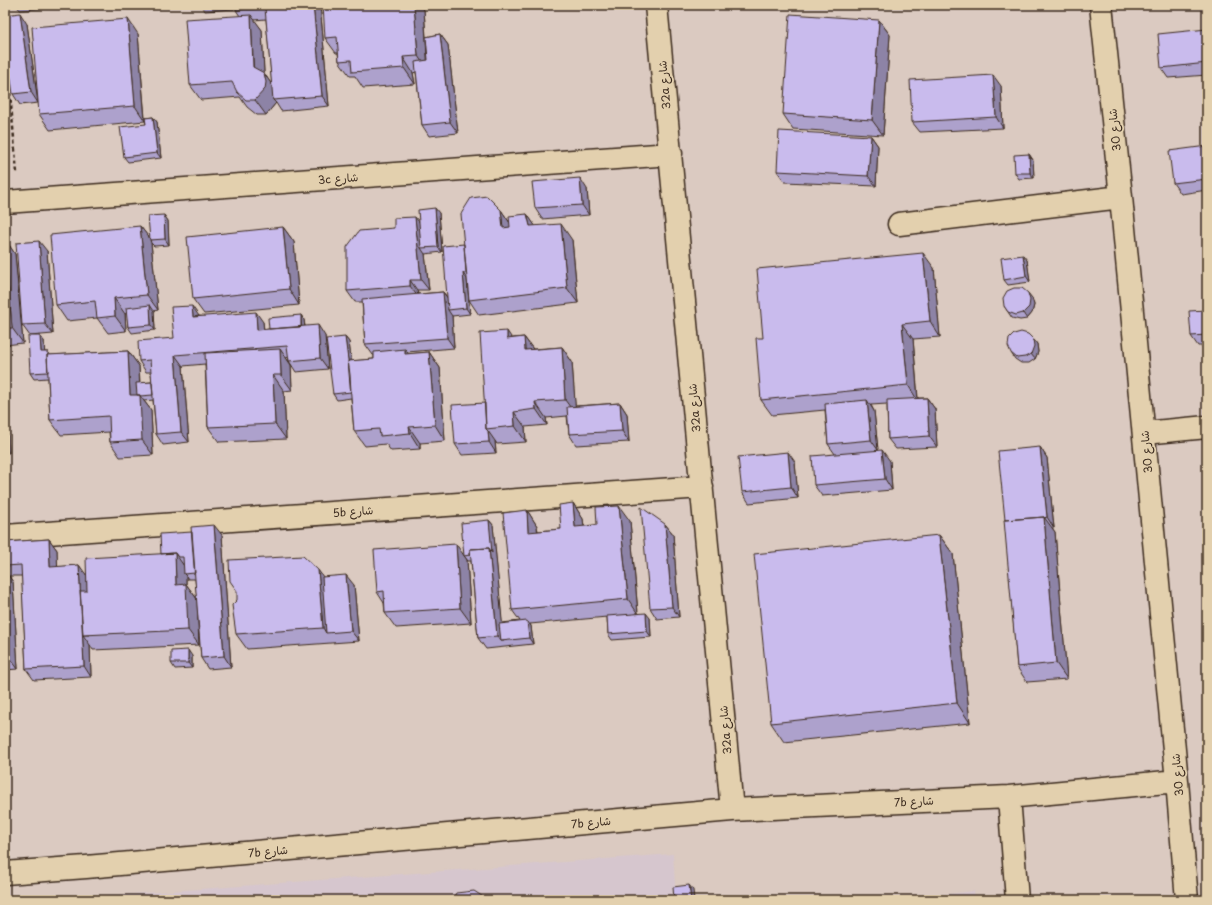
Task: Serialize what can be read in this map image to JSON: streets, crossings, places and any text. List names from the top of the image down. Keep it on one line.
{"streets":{"street":["32a شارع","شارع 30","3c شارع","5b شارع","7b شارع"]},"crossings":[["32a شارع","3c شارع"],["32a شارع","5b شارع"],["32a شارع","7b شارع"],["شارع 30","7b شارع"]]}
